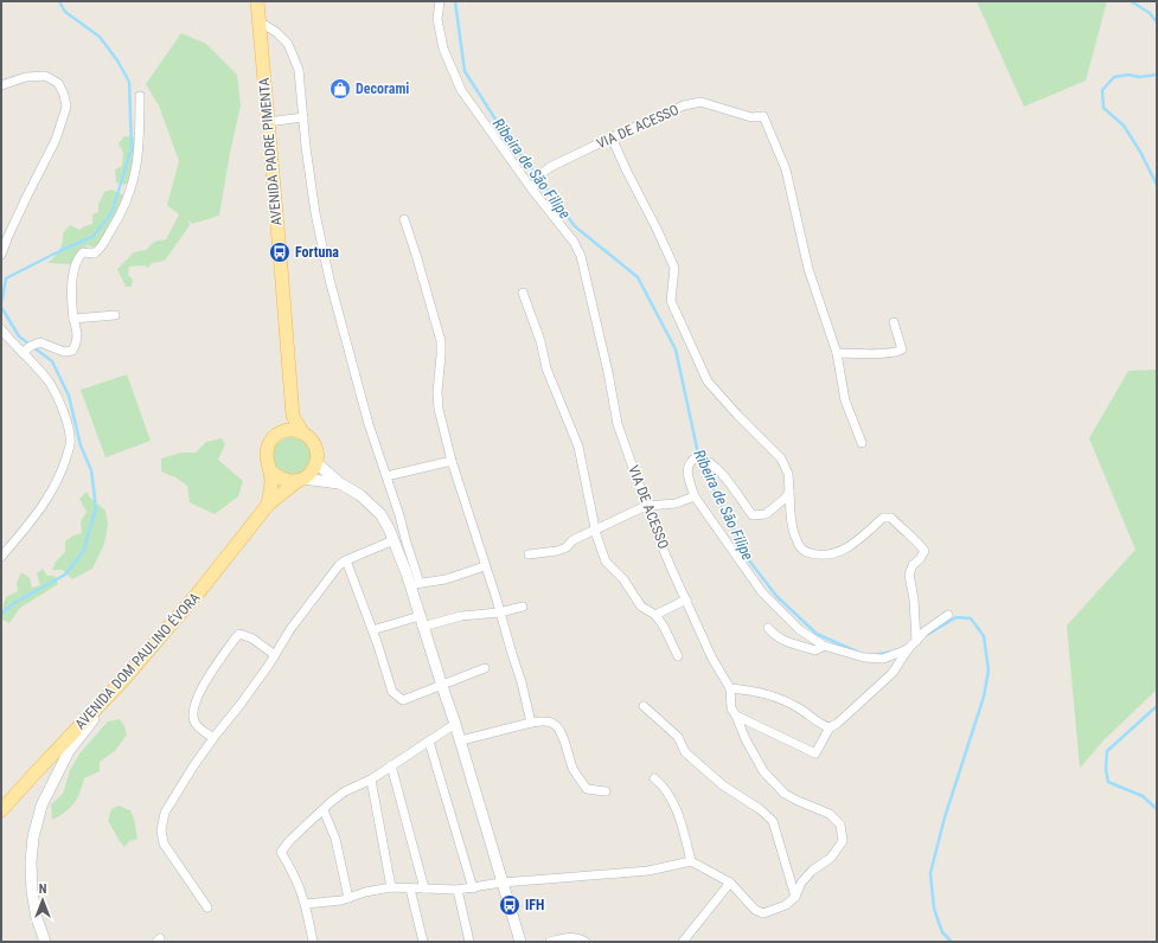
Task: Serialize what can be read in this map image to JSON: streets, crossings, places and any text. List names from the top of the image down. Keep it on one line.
{"streets":{"main road":["AVENIDA PADRE PIMENTA","AVENIDA DOM PAULINO ÉVORA"],"street":["VIA DE ACESSO"]},"water":["Ribeira de São Filipe"],"places":{"shop":["Decorami"],"bus stop":["Fortuna","IFH"]},"north":"top"}
